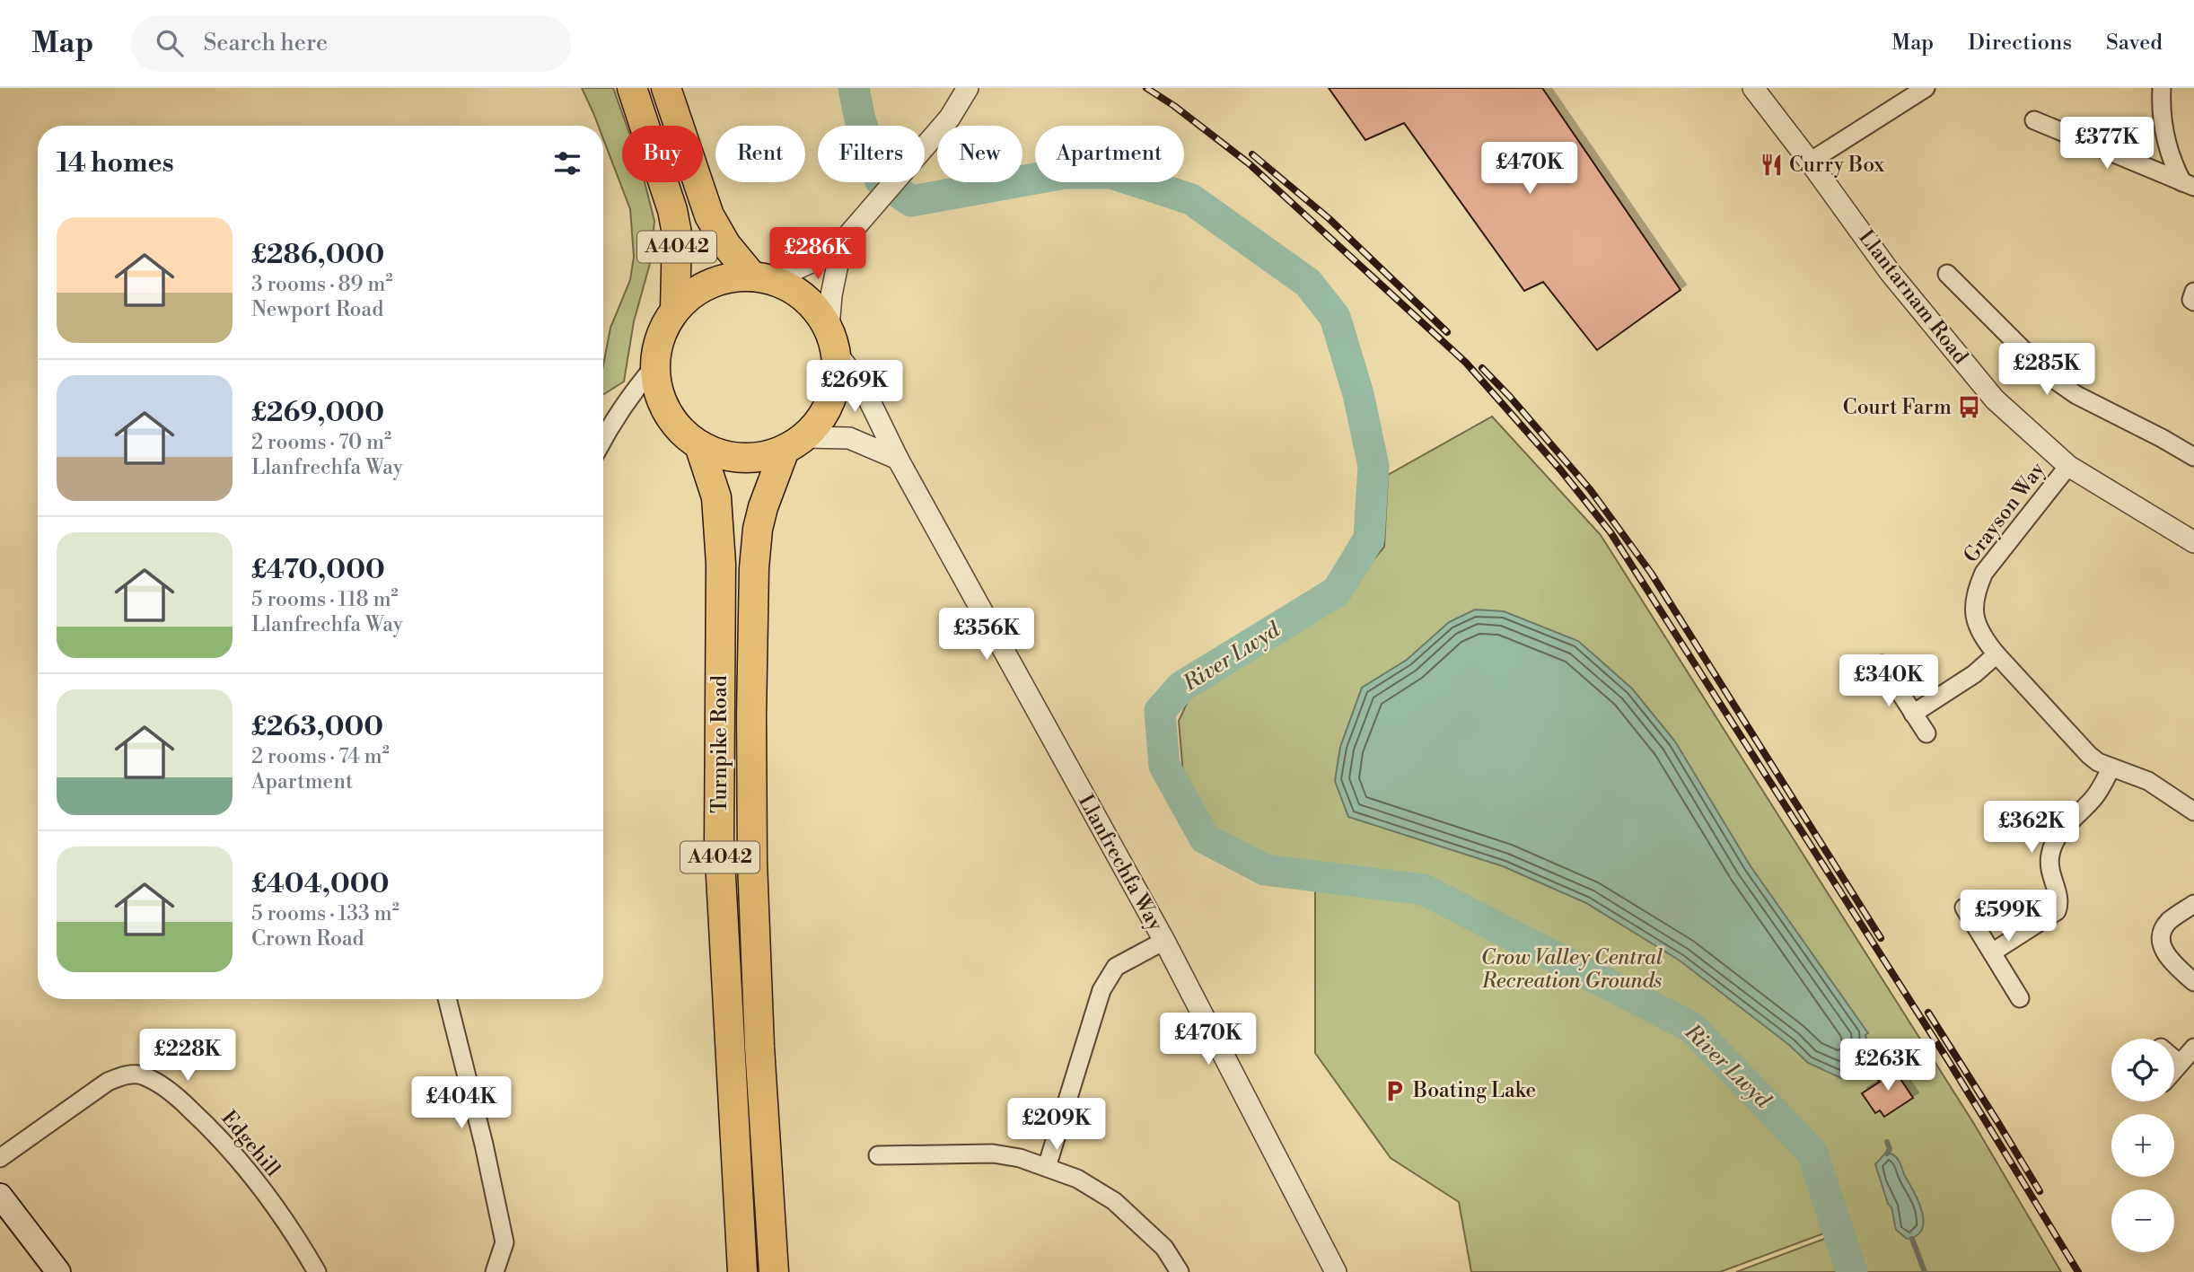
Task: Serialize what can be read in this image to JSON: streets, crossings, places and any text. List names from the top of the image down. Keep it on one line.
{"streets":{"highway":["A4042","Turnpike Road"],"street":["Llantarnam Road","Grayson Way","Llanfrechfa Way","Edgehill"]},"crossings":[["A4042","Turnpike Road"],["A4042","Llanfrechfa Way"],["Llantarnam Road","Grayson Way"],["Turnpike Road","Llanfrechfa Way"]],"water":["River Lwyd"],"parks":["Crow Valley Central Recreation Grounds"],"places":{"restaurant":["Curry Box"],"bus stop":["Court Farm"],"parking":["Boating Lake"]},"page":{"header":"Map","search":"Search here","nav":["Map","Directions","Saved"],"price":["£377K","£470K","£286K","£285K","£269K","£356K","£340K","£362K","£599K","£470K","£228K","£263K","£404K","£209K"],"chip":["Buy","Rent","Filters","New","Apartment"],"heading":"14 homes","list":[{"name":"£286,000","note":"3 rooms · 89 m² · Newport Road"},{"name":"£269,000","note":"2 rooms · 70 m² · Llanfrechfa Way"},{"name":"£470,000","note":"5 rooms · 118 m² · Llanfrechfa Way"},{"name":"£263,000","note":"2 rooms · 74 m² · Apartment"},{"name":"£404,000","note":"5 rooms · 133 m² · Crown Road"}],"map_buttons":["+","−"]}}
